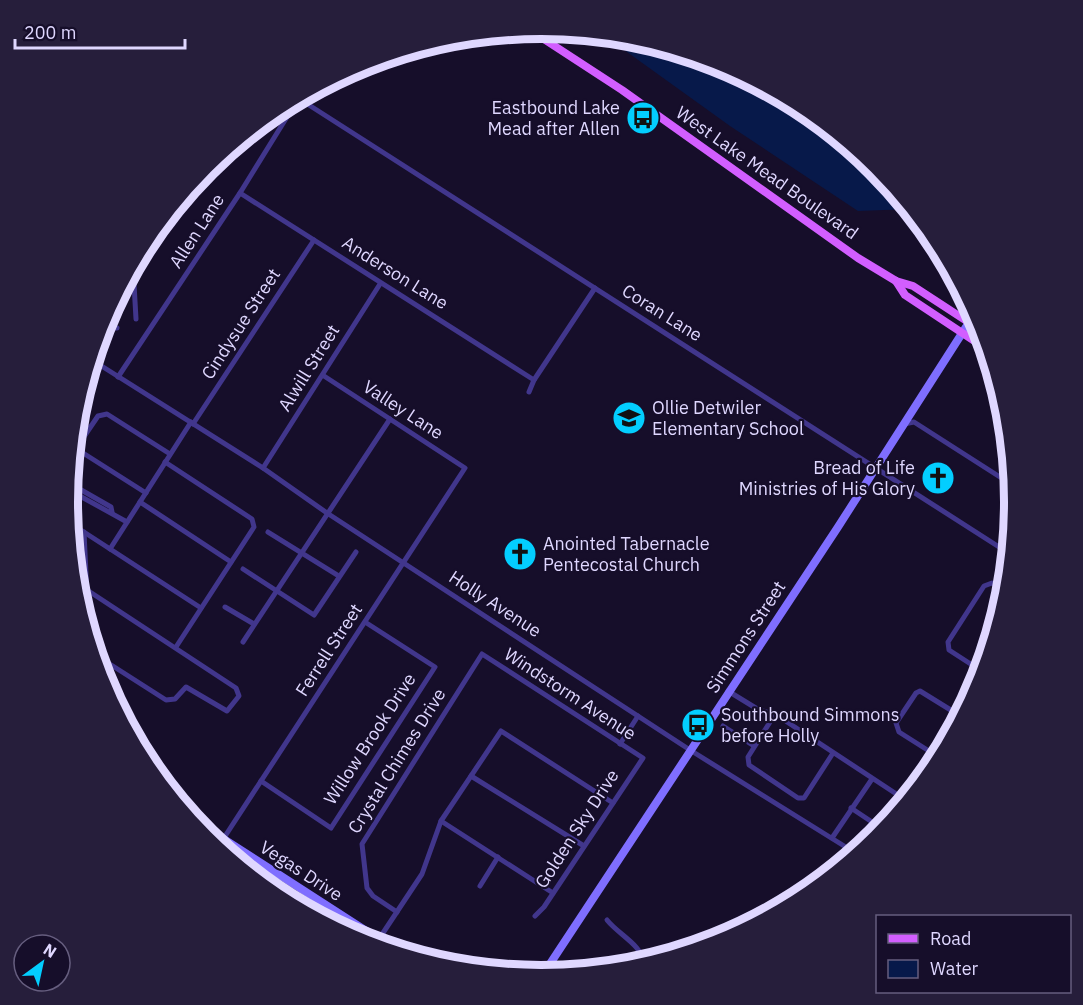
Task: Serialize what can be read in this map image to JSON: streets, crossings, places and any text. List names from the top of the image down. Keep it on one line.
{"streets":{"main road":["West Lake Mead Boulevard","Simmons Street","Vegas Drive"],"street":["Allen Lane","Anderson Lane","Coran Lane","Cindysue Street","Alwill Street","Valley Lane","Holly Avenue","Ferrell Street","Windstorm Avenue","Willow Brook Drive","Crystal Chimes Drive","Golden Sky Drive"]},"crossings":[["West Lake Mead Boulevard","Simmons Street"],["Allen Lane","Anderson Lane"],["Allen Lane","Holly Avenue"],["Anderson Lane","Cindysue Street"],["Anderson Lane","Alwill Street"],["Coran Lane","Simmons Street"],["Cindysue Street","Holly Avenue"],["Alwill Street","Valley Lane"],["Alwill Street","Holly Avenue"],["Valley Lane","Ferrell Street"],["Holly Avenue","Simmons Street"],["Holly Avenue","Ferrell Street"],["Ferrell Street","Willow Brook Drive"],["Ferrell Street","Vegas Drive"],["Windstorm Avenue","Crystal Chimes Drive"],["Windstorm Avenue","Golden Sky Drive"]],"places":{"bus stop":["Eastbound Lake Mead after Allen","Southbound Simmons before Holly"],"school or university":["Ollie Detwiler Elementary School"],"church":["Bread of Life Ministries of His Glory","Anointed Tabernacle Pentecostal Church"]},"legend":["Road","Water"],"scale_bar":"200 m","north":"top right"}
